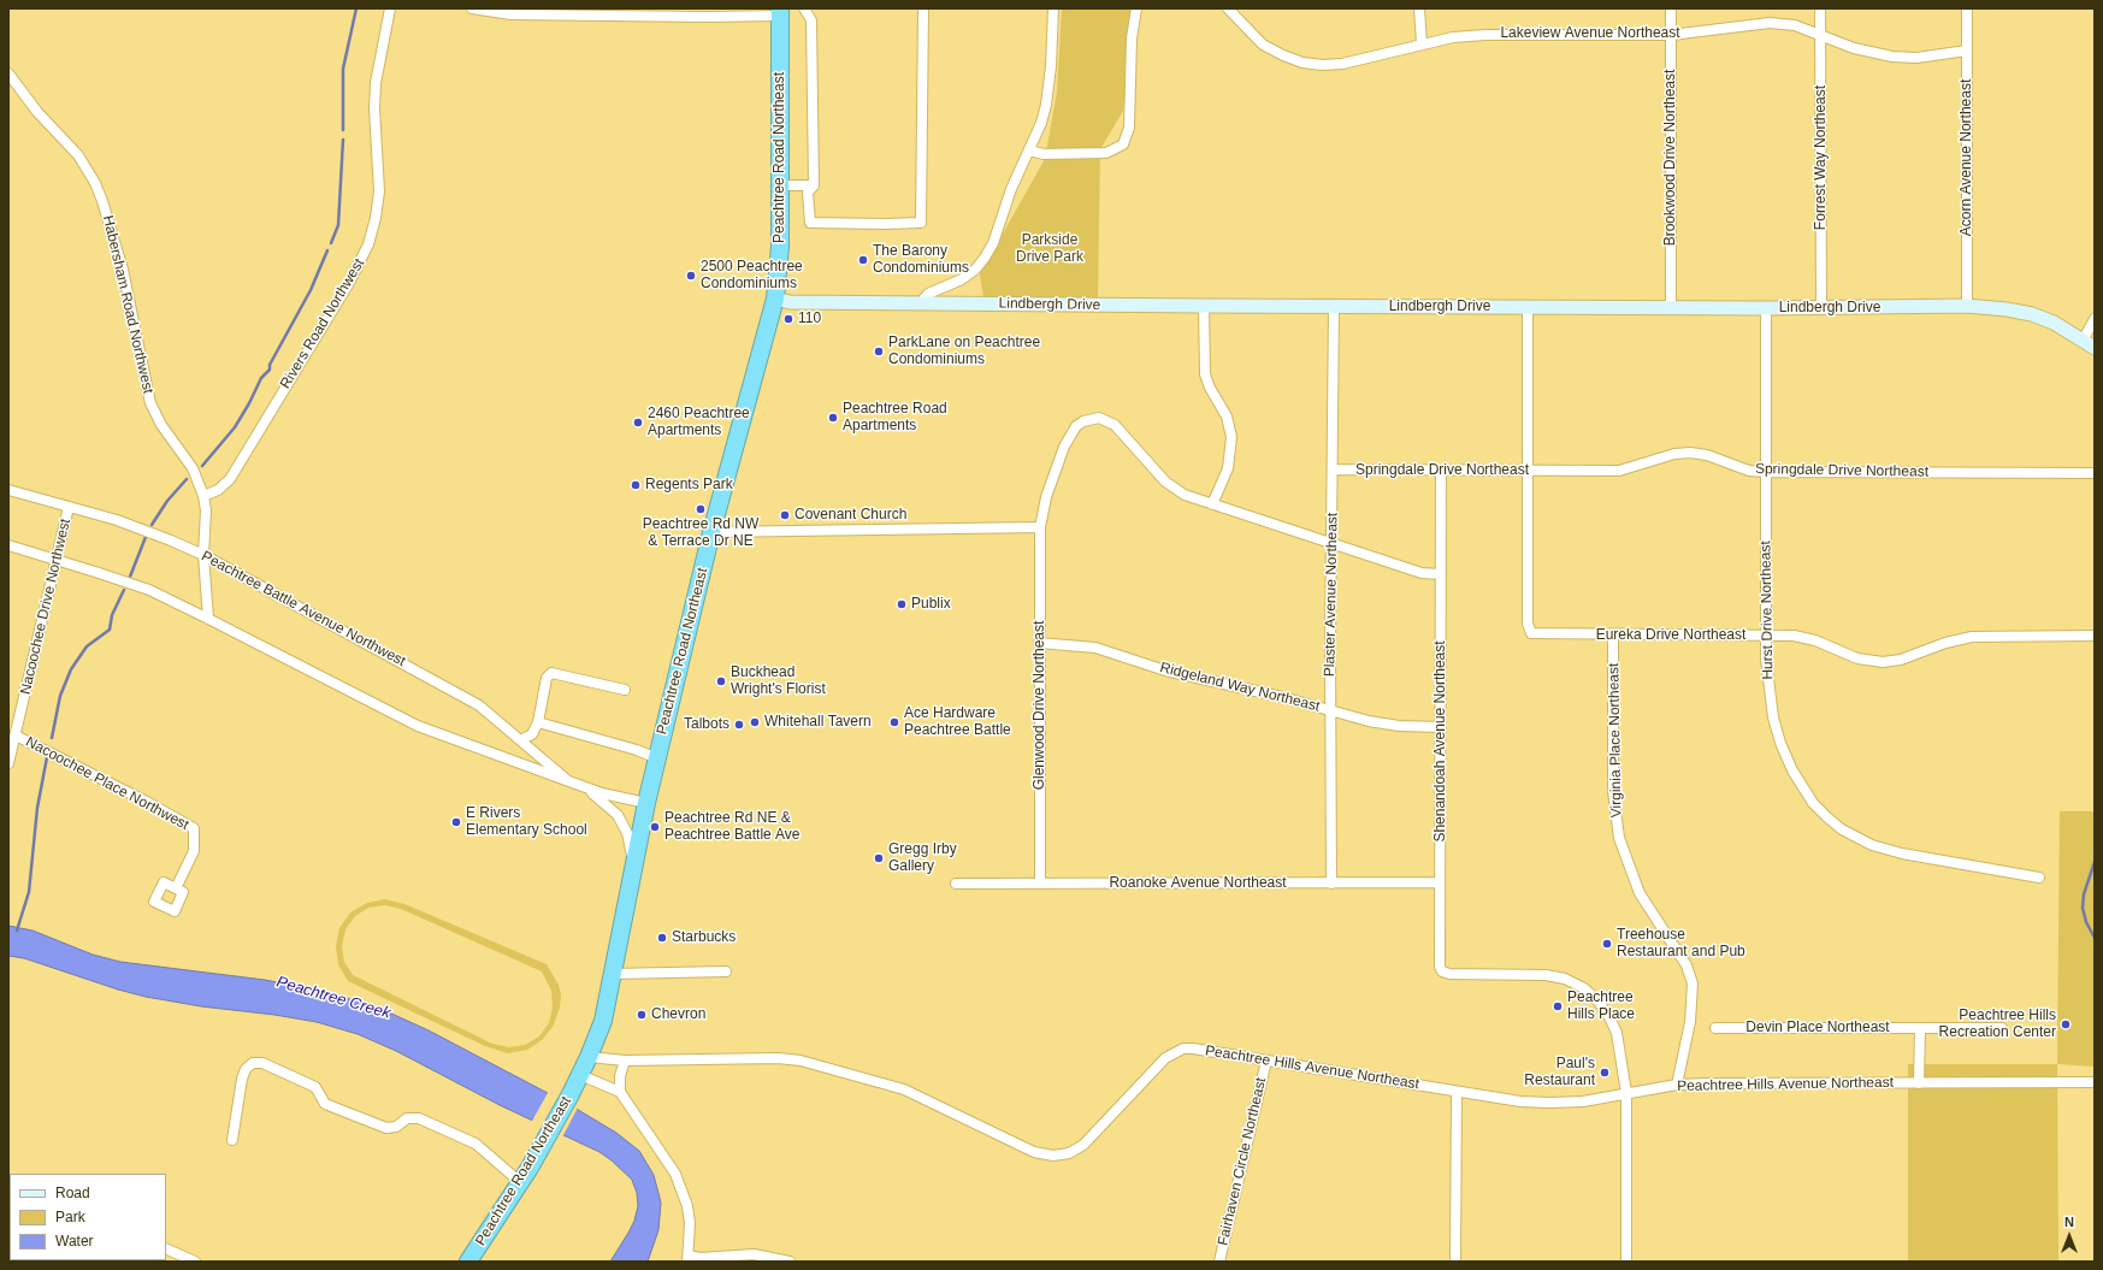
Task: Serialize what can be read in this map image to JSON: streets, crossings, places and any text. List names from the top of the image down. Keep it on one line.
{"streets":{"highway":["Peachtree Road Northeast"],"main road":["Lindbergh Drive"],"street":["Lakeview Avenue Northeast","Brookwood Drive Northeast","Forrest Way Northeast","Acorn Avenue Northeast","Habersham Road Northwest","Rivers Road Northwest","Springdale Drive Northeast","Plaster Avenue Northeast","Nacoochee Drive Northwest","Peachtree Battle Avenue Northwest","Hurst Drive Northeast","Eureka Drive Northeast","Ridgeland Way Northeast","Glenwood Drive Northeast","Virginia Place Northeast","Shenandoah Avenue Northeast","Nacoochee Place Northwest","Roanoke Avenue Northeast","Devin Place Northeast","Peachtree Hills Avenue Northeast","Fairhaven Circle Northeast"]},"crossings":[["Lakeview Avenue Northeast","Brookwood Drive Northeast"],["Lakeview Avenue Northeast","Forrest Way Northeast"],["Lakeview Avenue Northeast","Acorn Avenue Northeast"],["Peachtree Road Northeast","Lindbergh Drive"],["Peachtree Road Northeast","Peachtree Battle Avenue Northwest"],["Peachtree Road Northeast","Peachtree Hills Avenue Northeast"],["Brookwood Drive Northeast","Lindbergh Drive"],["Forrest Way Northeast","Lindbergh Drive"],["Acorn Avenue Northeast","Lindbergh Drive"],["Habersham Road Northwest","Rivers Road Northwest"],["Lindbergh Drive","Plaster Avenue Northeast"],["Lindbergh Drive","Hurst Drive Northeast"],["Springdale Drive Northeast","Plaster Avenue Northeast"],["Springdale Drive Northeast","Hurst Drive Northeast"],["Springdale Drive Northeast","Eureka Drive Northeast"],["Springdale Drive Northeast","Shenandoah Avenue Northeast"],["Plaster Avenue Northeast","Ridgeland Way Northeast"],["Plaster Avenue Northeast","Glenwood Drive Northeast"],["Plaster Avenue Northeast","Roanoke Avenue Northeast"],["Nacoochee Drive Northwest","Peachtree Battle Avenue Northwest"],["Nacoochee Drive Northwest","Nacoochee Place Northwest"],["Hurst Drive Northeast","Eureka Drive Northeast"],["Eureka Drive Northeast","Virginia Place Northeast"],["Ridgeland Way Northeast","Glenwood Drive Northeast"],["Ridgeland Way Northeast","Shenandoah Avenue Northeast"],["Glenwood Drive Northeast","Shenandoah Avenue Northeast"],["Glenwood Drive Northeast","Roanoke Avenue Northeast"],["Virginia Place Northeast","Peachtree Hills Avenue Northeast"],["Shenandoah Avenue Northeast","Roanoke Avenue Northeast"],["Shenandoah Avenue Northeast","Peachtree Hills Avenue Northeast"],["Peachtree Hills Avenue Northeast","Fairhaven Circle Northeast"]],"water":["Peachtree Creek"],"parks":["Parkside Drive Park"],"places":["The Barony Condominiums","2500 Peachtree Condominiums","110","ParkLane on Peachtree Condominiums","Peachtree Road Apartments","2460 Peachtree Apartments","Regents Park","Peachtree Rd NW & Terrace Dr NE","Covenant Church","Publix","Buckhead Wright's Florist","Whitehall Tavern","Ace Hardware Peachtree Battle","Talbots","E Rivers Elementary School","Peachtree Rd NE & Peachtree Battle Ave","Gregg Irby Gallery","Starbucks","Treehouse Restaurant and Pub","Peachtree Hills Place","Chevron","Peachtree Hills Recreation Center","Paul's Restaurant"],"legend":["Road","Park","Water"],"north":"top"}
